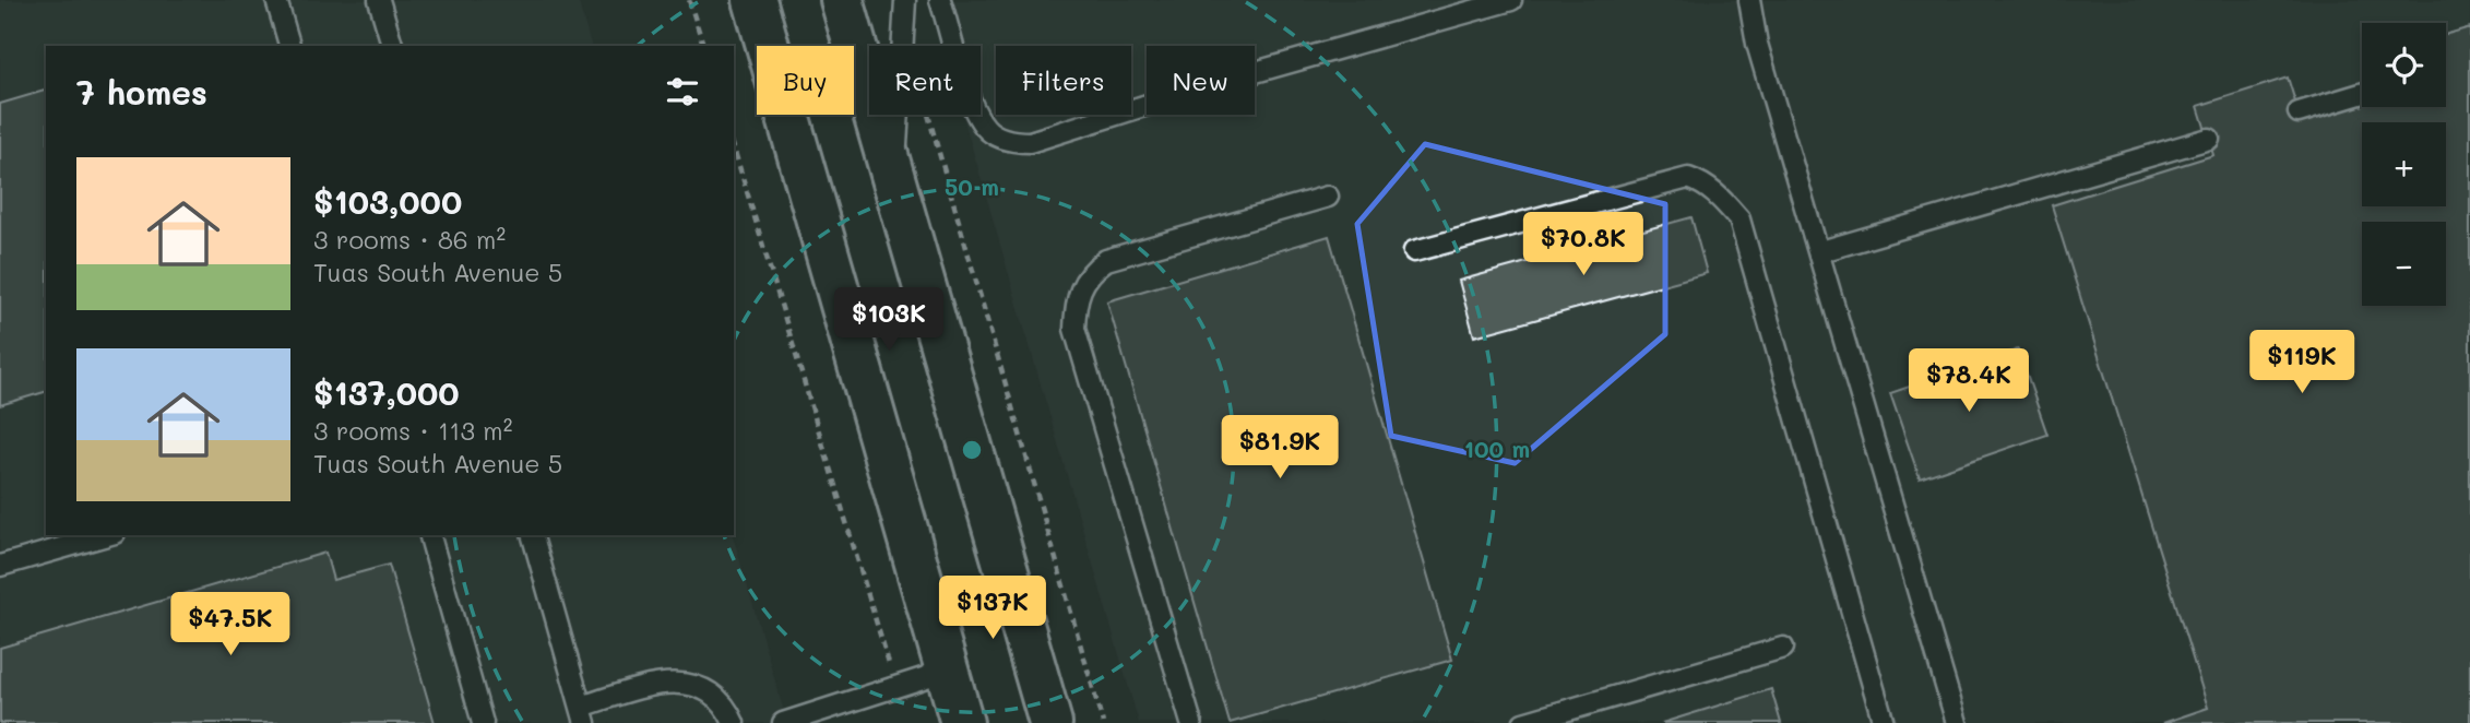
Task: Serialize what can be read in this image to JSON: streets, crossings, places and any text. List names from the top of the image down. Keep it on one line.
{"page":{"map_buttons":["+","−"],"chip":["Buy","Rent","Filters","New"],"heading":"7 homes","list":[{"name":"$103,000","note":"3 rooms · 86 m² · Tuas South Avenue 5"},{"name":"$137,000","note":"3 rooms · 113 m² · Tuas South Avenue 5"}],"price":["$70.8K","$103K","$119K","$78.4K","$81.9K","$137K","$47.5K"]},"rings":["50 m","100 m"]}
